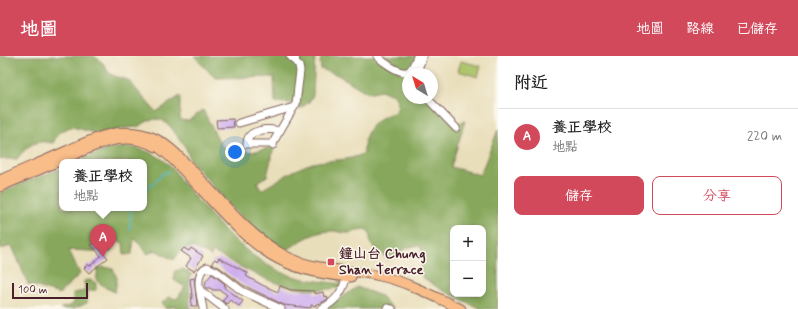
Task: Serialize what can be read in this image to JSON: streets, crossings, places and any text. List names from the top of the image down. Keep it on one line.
{"places":{"transit":["鐘山台 Chung Shan Terrace"]},"scale_bar":"100 m","north":"top left","page":{"header":"地圖","nav":["地圖","路線","已儲存"],"heading":"附近","list":[{"mark":"A","name":"養正學校","note":"地點","value":"220 m"}],"popup":["養正學校","地點"],"buttons":["儲存","分享"],"pins":"A","map_buttons":["+","−"],"scale":"100 m"}}
